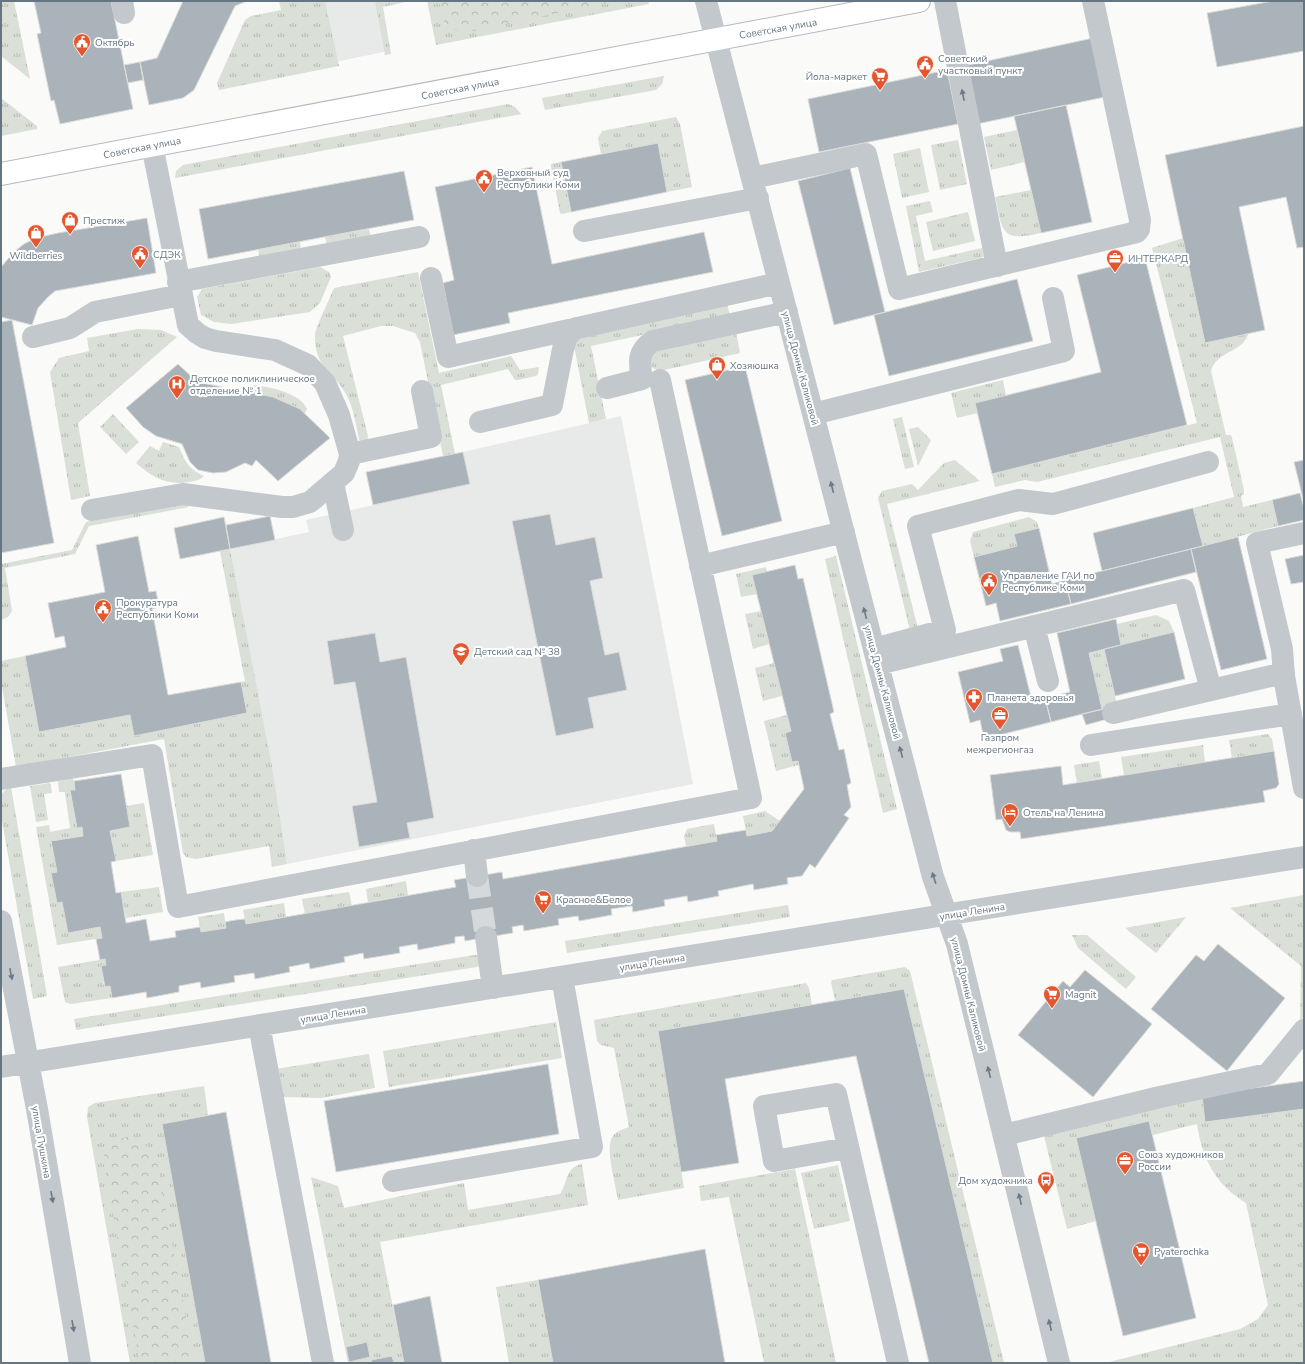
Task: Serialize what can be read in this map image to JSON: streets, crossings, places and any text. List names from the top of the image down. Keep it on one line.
{"streets":{"main road":["Советская улица"],"street":["улица Домны Каликовой","улица Ленина","улица Пушкина"]},"crossings":[["Советская улица","улица Домны Каликовой"],["улица Домны Каликовой","улица Ленина"],["улица Ленина","улица Пушкина"]],"one_way":["улица Пушкина"],"places":{"public building":["Октябрь","Советский участковый пункт","Верховный суд Республики Коми","СДЭК","Управление ГАИ по Республике Коми","Прокуратура Республики Коми"],"supermarket":["Йола-маркет","Красное&Белое","Magnit","Pyaterochka"],"shop":["Престиж","Wildberries","Хозяюшка"],"office":["ИНТЕРКАРД","Газпром межрегионгаз","Союз художников России"],"hospital":["Детское поликлиническое отделение № 1"],"school or university":["Детский сад № 38"],"pharmacy":["Планета здоровья"],"hotel":["Отель на Ленина"],"bus stop":["Дом художника"]}}
